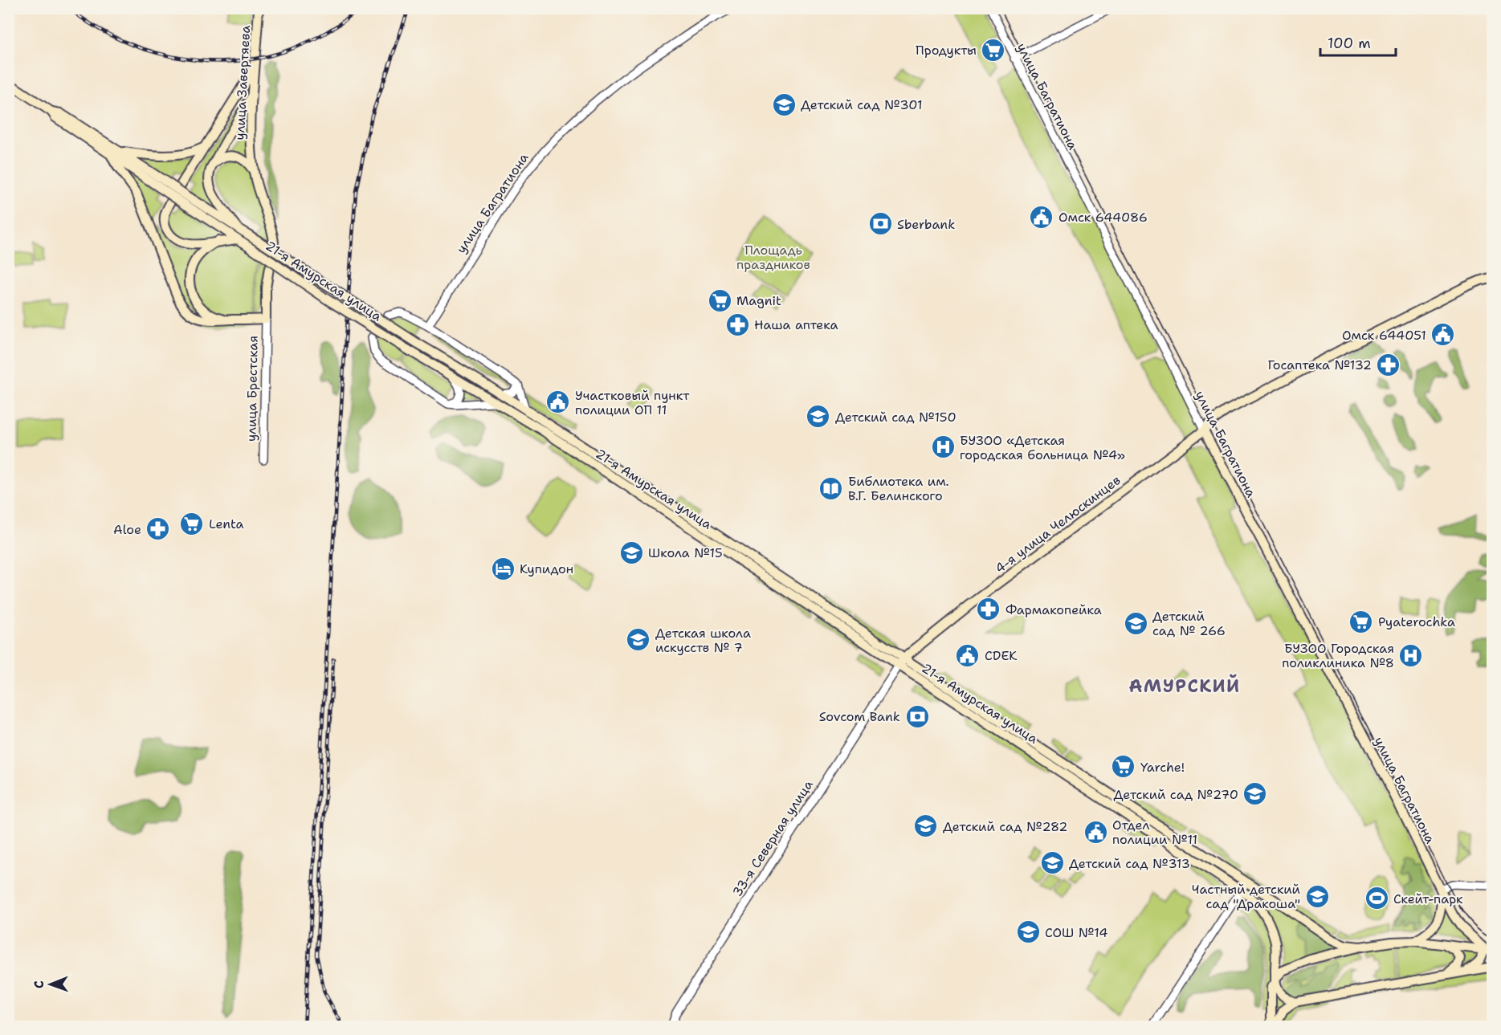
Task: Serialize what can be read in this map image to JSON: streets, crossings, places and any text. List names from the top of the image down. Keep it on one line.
{"streets":{"main road":["улица Завертяева","улица Багратиона","21-я Амурская улица","4-я улица Челюскинцев"],"street":["улица Брестская","33-я Северная улица"]},"crossings":[["улица Багратиона","4-я улица Челюскинцев"],["21-я Амурская улица","4-я улица Челюскинцев"],["21-я Амурская улица","33-я Северная улица"],["4-я улица Челюскинцев","33-я Северная улица"]],"districts":["АМУРСКИЙ"],"parks":["Площадь праздников"],"places":{"supermarket":["Продукты","Magnit","Lenta","Pyaterochka","Yarche!"],"school or university":["Детский сад №301","Детский сад №150","Школа №15","Детский сад № 266","Детская школа искусств № 7","Детский сад №270","Детский сад №282","Детский сад №313","Частный детский сад \"Дракоша\"","СОШ №14"],"public building":["Омск 644086","Омск 644051","Участковый пункт полиции ОП 11","CDEK","Отдел полиции №11"],"bank":["Sberbank","Sovcom Bank"],"pharmacy":["Наша аптека","Госаптека №132","Aloe","Фармакопейка"],"hospital":["БУЗОО «Детская городская больница №4»","БУЗОО Городская поликлиника №8"],"library":["Библиотека им. В.Г. Белинского"],"hotel":["Купидон"],"sports":["Скейт-парк"]},"scale_bar":"100 m","north":"left"}
